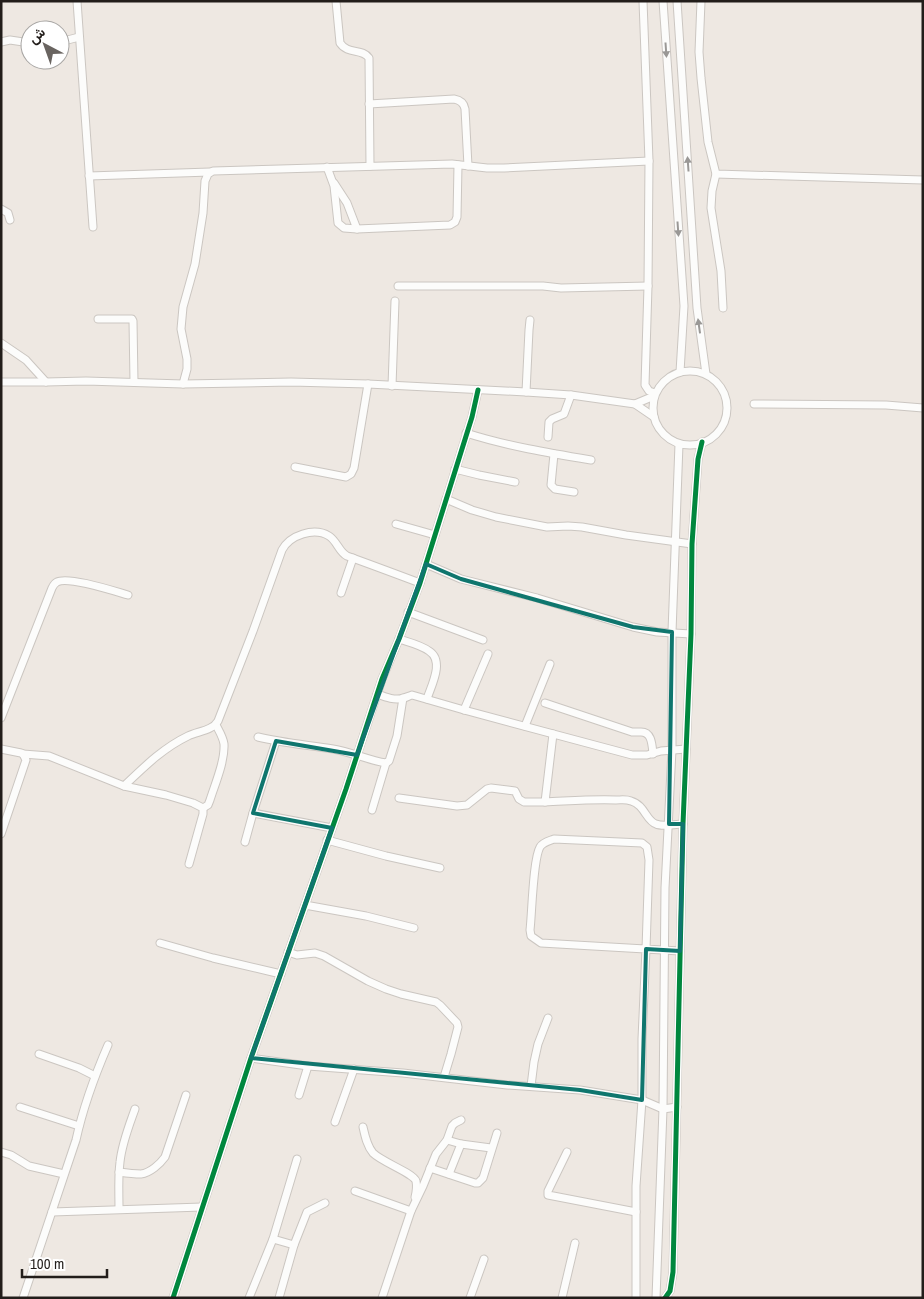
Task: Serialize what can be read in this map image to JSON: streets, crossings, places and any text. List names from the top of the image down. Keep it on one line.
{"scale_bar":"100 m","north":"top left"}
